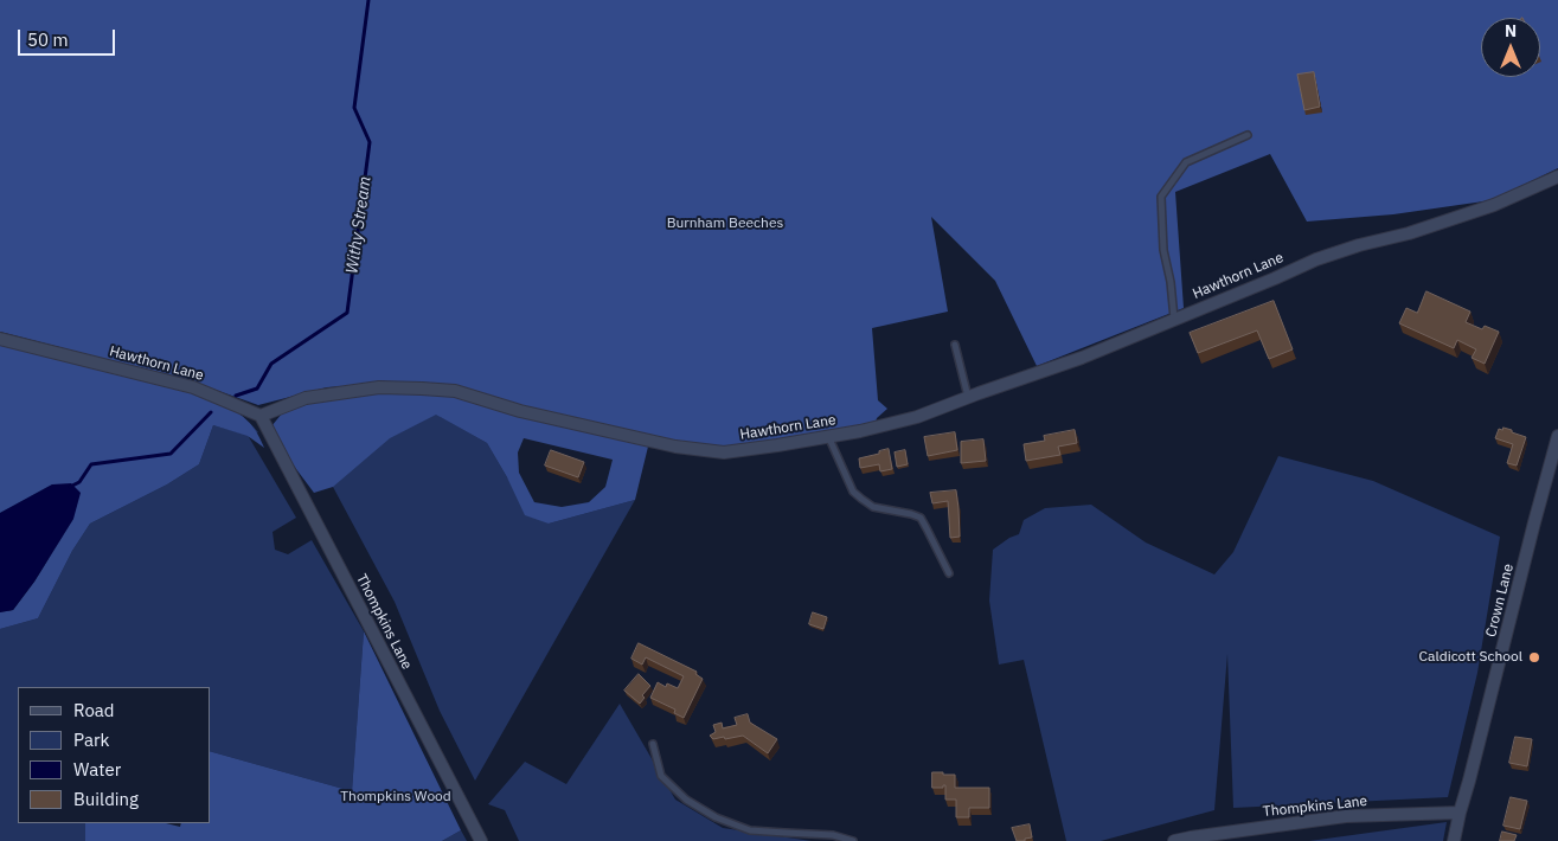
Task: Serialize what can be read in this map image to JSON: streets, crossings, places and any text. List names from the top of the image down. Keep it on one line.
{"streets":{"street":["Hawthorn Lane","Crown Lane","Thompkins Lane"]},"crossings":[["Hawthorn Lane","Thompkins Lane"],["Crown Lane","Thompkins Lane"]],"water":["Withy Stream"],"parks":["Burnham Beeches","Thompkins Wood"],"places":["Caldicott School"],"legend":["Road","Park","Water","Building"],"scale_bar":"50 m","north":"top"}
